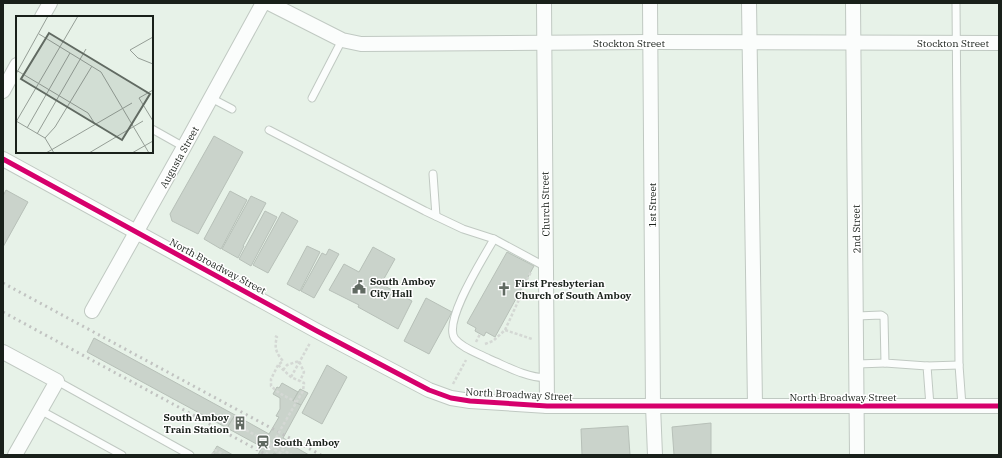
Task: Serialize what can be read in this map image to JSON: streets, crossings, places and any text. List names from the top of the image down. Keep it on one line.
{"streets":{"street":["Stockton Street","Augusta Street","Church Street","1st Street","2nd Street","North Broadway Street"]},"crossings":[["Stockton Street","Church Street"],["Stockton Street","1st Street"],["Stockton Street","2nd Street"],["Augusta Street","North Broadway Street"],["Church Street","North Broadway Street"],["1st Street","North Broadway Street"],["2nd Street","North Broadway Street"]],"places":{"public building":["South Amboy City Hall"],"church":["First Presbyterian Church of South Amboy"],"building":["South Amboy Train Station"],"station":["South Amboy"]}}
